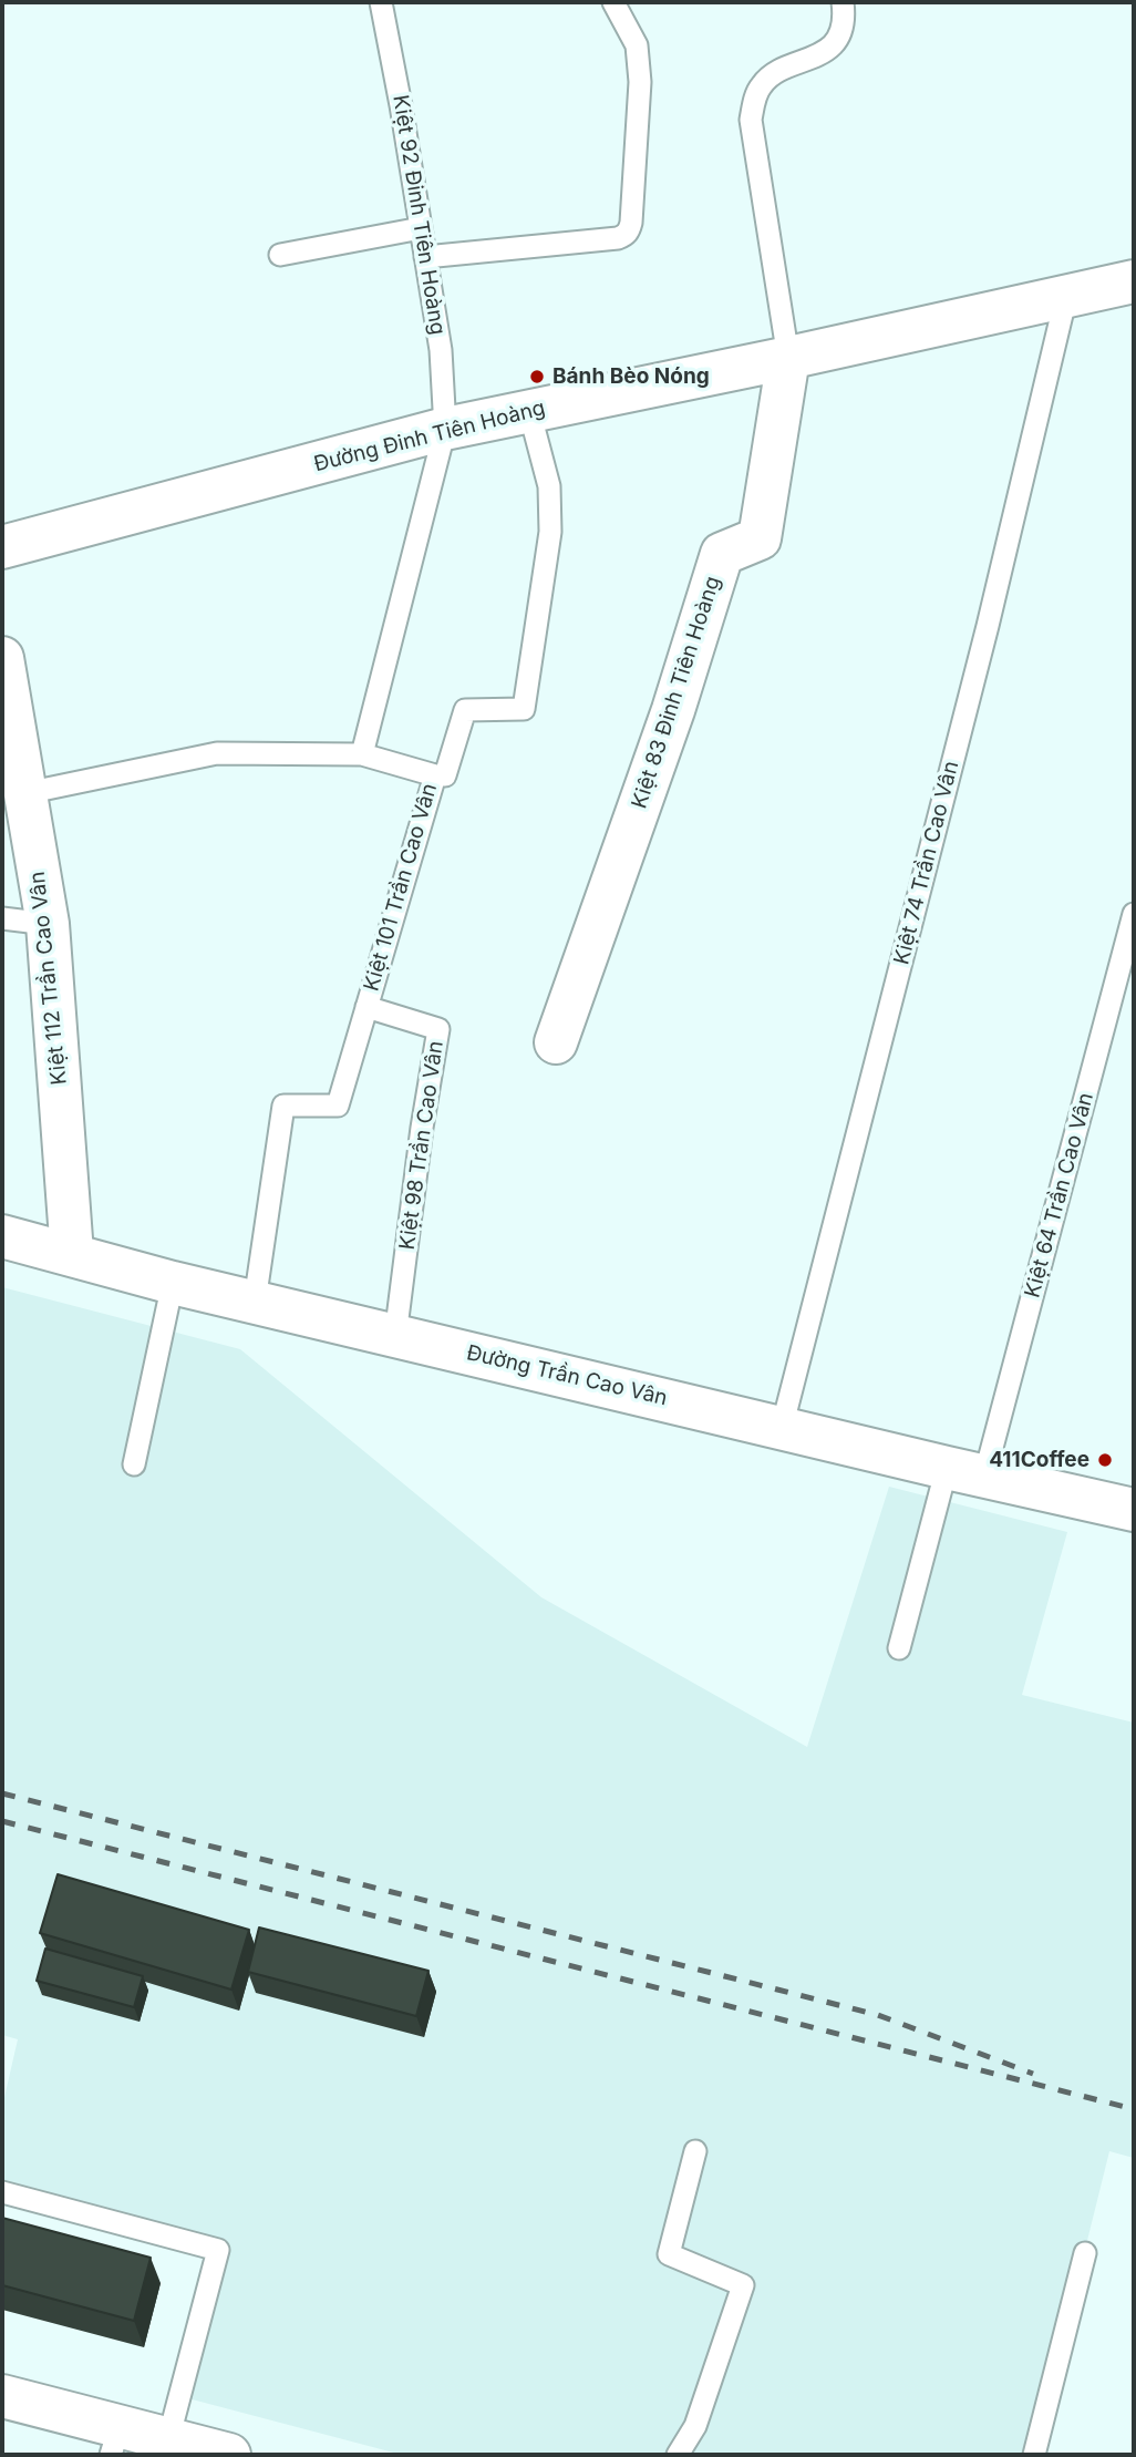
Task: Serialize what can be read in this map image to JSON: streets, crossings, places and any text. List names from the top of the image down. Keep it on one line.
{"streets":{"street":["Đường Đinh Tiên Hoàng","Kiệt 83 Đinh Tiên Hoàng","Kiệt 112 Trần Cao Vân","Đường Trần Cao Vân"],"lane":["Kiệt 92 Đinh Tiên Hoàng","Kiệt 74 Trần Cao Vân","Kiệt 101 Trần Cao Vân","Kiệt 98 Trần Cao Vân","Kiệt 64 Trần Cao Vân"]},"crossings":[["Kiệt 92 Đinh Tiên Hoàng","Đường Đinh Tiên Hoàng"],["Đường Đinh Tiên Hoàng","Kiệt 83 Đinh Tiên Hoàng"],["Đường Đinh Tiên Hoàng","Kiệt 74 Trần Cao Vân"],["Kiệt 74 Trần Cao Vân","Đường Trần Cao Vân"],["Kiệt 101 Trần Cao Vân","Kiệt 112 Trần Cao Vân"],["Kiệt 101 Trần Cao Vân","Kiệt 98 Trần Cao Vân"],["Kiệt 101 Trần Cao Vân","Đường Trần Cao Vân"],["Kiệt 112 Trần Cao Vân","Đường Trần Cao Vân"],["Kiệt 98 Trần Cao Vân","Đường Trần Cao Vân"],["Kiệt 64 Trần Cao Vân","Đường Trần Cao Vân"]],"places":["Bánh Bèo Nóng","411Coffee"]}
